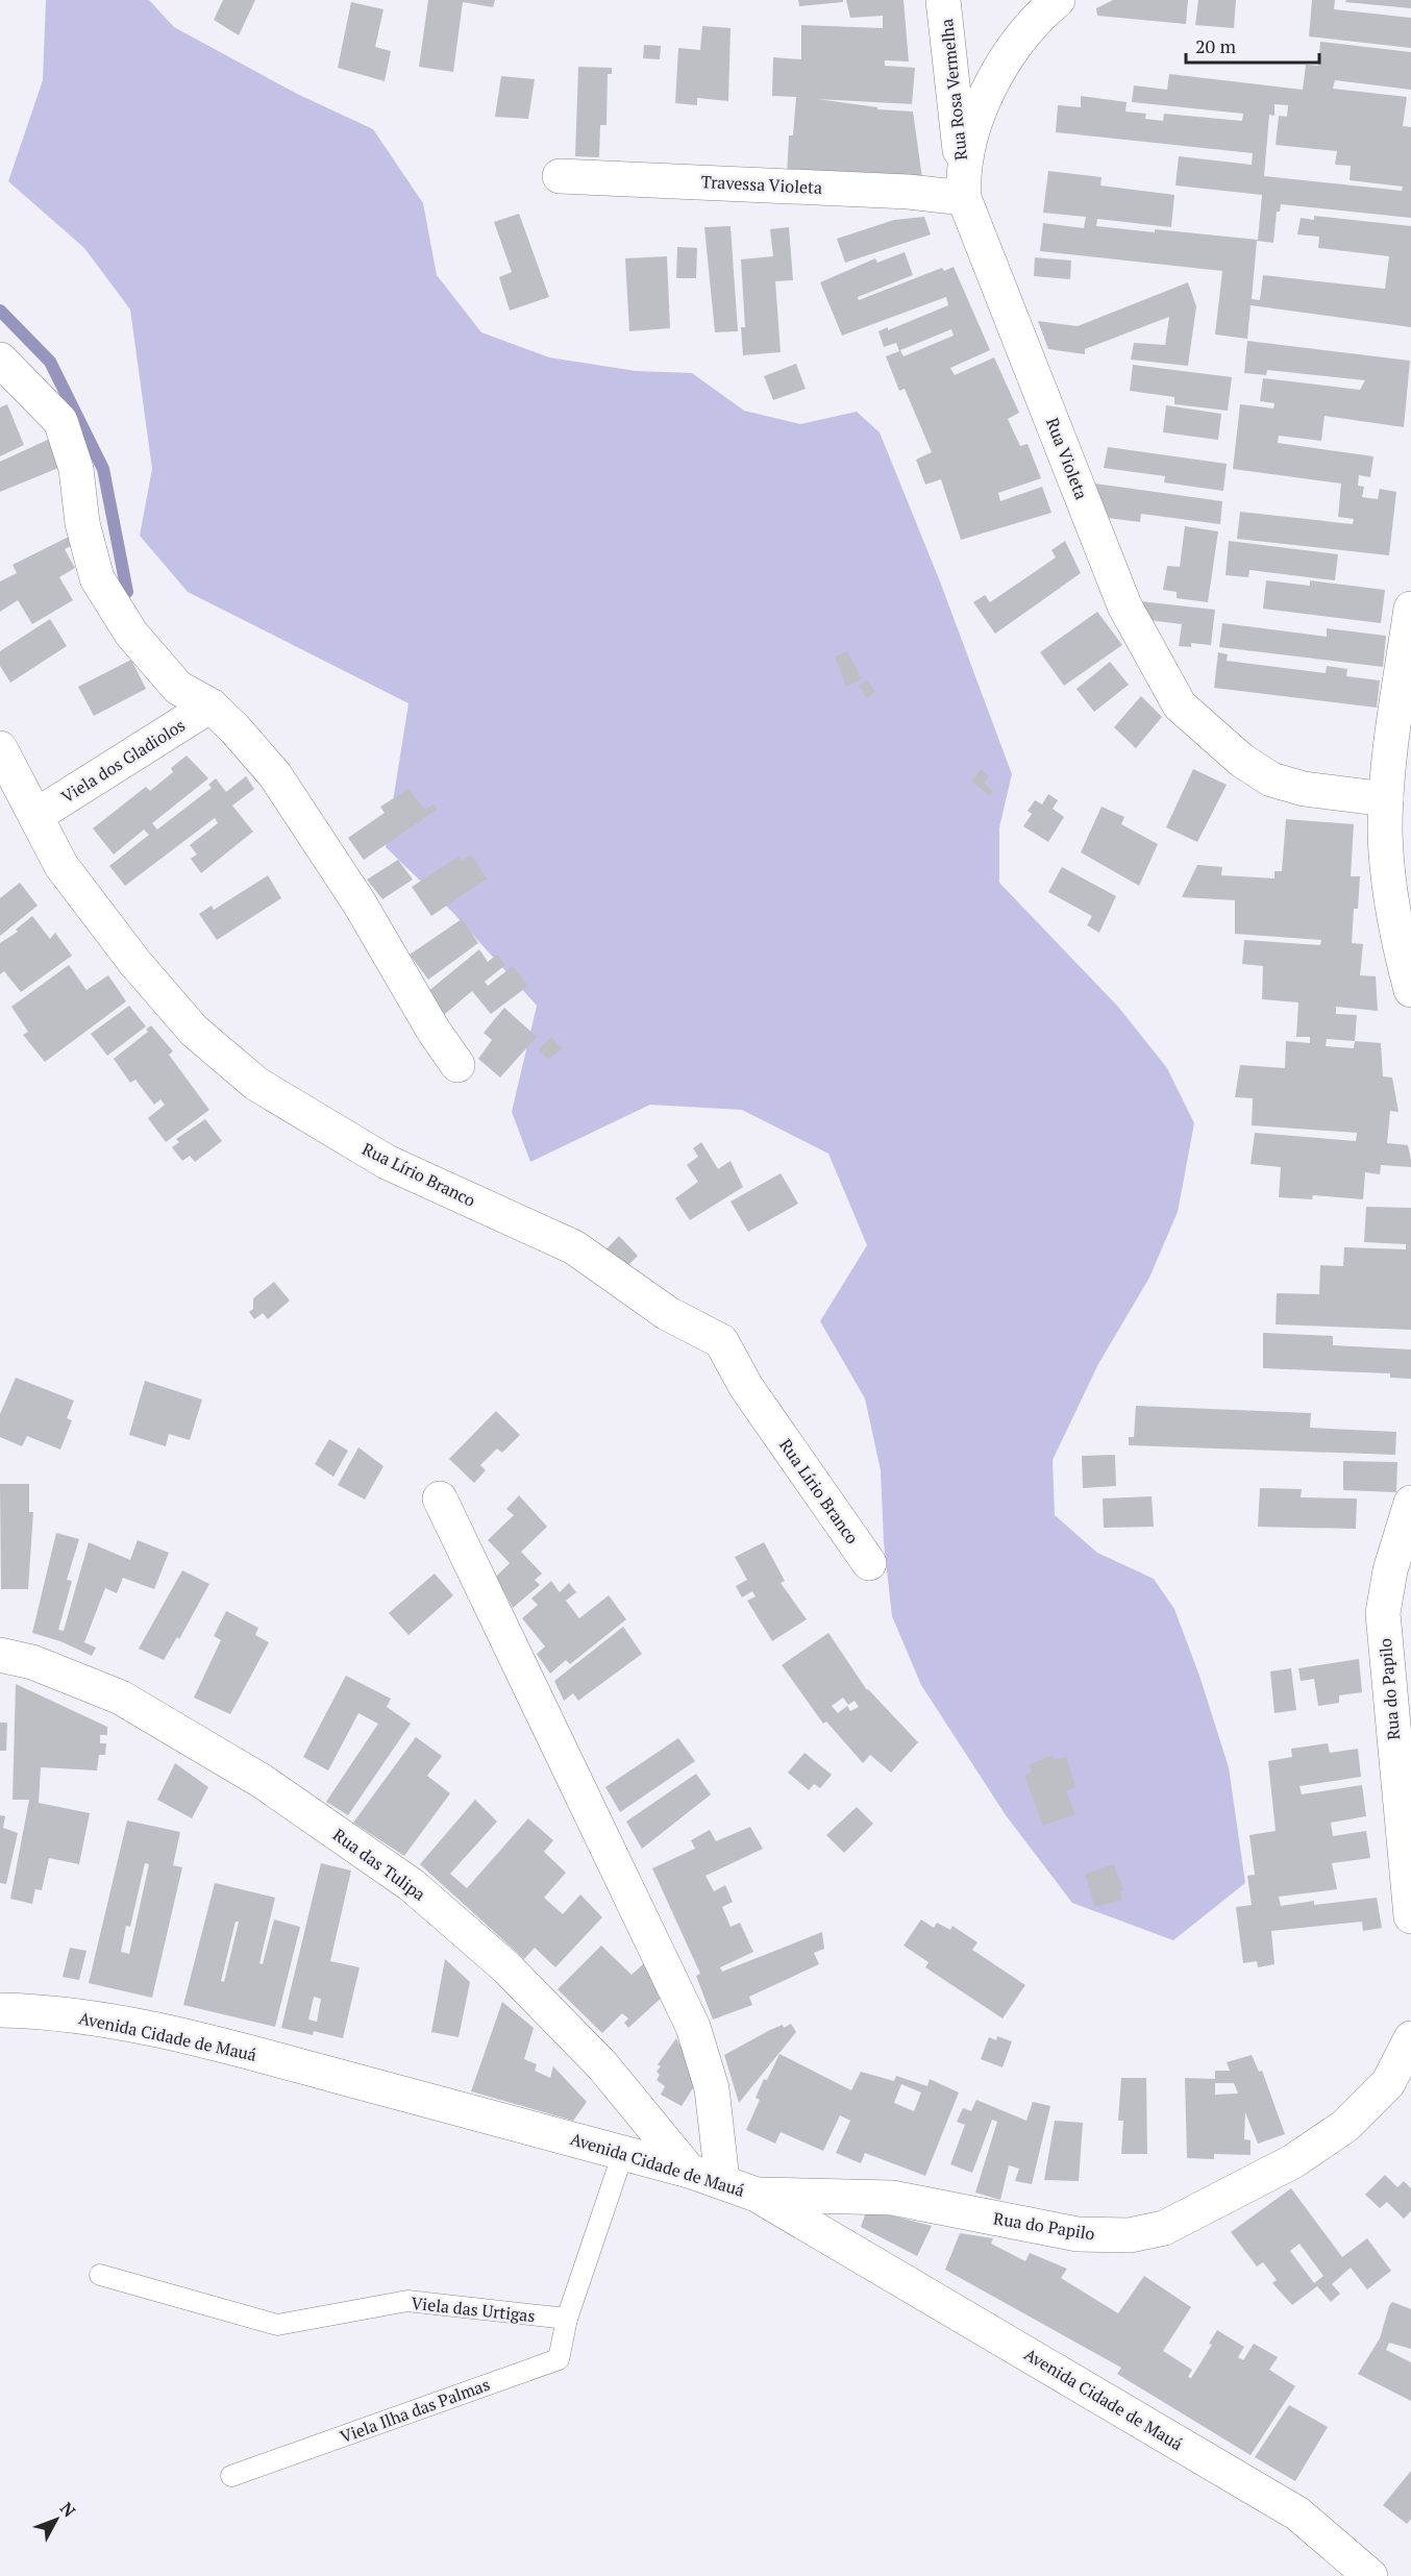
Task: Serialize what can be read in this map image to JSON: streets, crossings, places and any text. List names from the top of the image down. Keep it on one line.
{"streets":{"street":["Rua Rosa Vermelha","Travessa Violeta","Rua Violeta","Viela dos Gladiolos","Rua Lírio Branco","Rua do Papilo","Rua das Tulipa","Avenida Cidade de Mauá"],"lane":["Viela das Urtigas","Viela Ilha das Palmas"]},"crossings":[["Rua Rosa Vermelha","Travessa Violeta"],["Rua Rosa Vermelha","Rua Violeta"],["Travessa Violeta","Rua Violeta"],["Viela dos Gladiolos","Rua Lírio Branco"],["Rua do Papilo","Avenida Cidade de Mauá"],["Rua das Tulipa","Avenida Cidade de Mauá"],["Viela das Urtigas","Viela Ilha das Palmas"]],"scale_bar":"20 m","north":"top right"}
